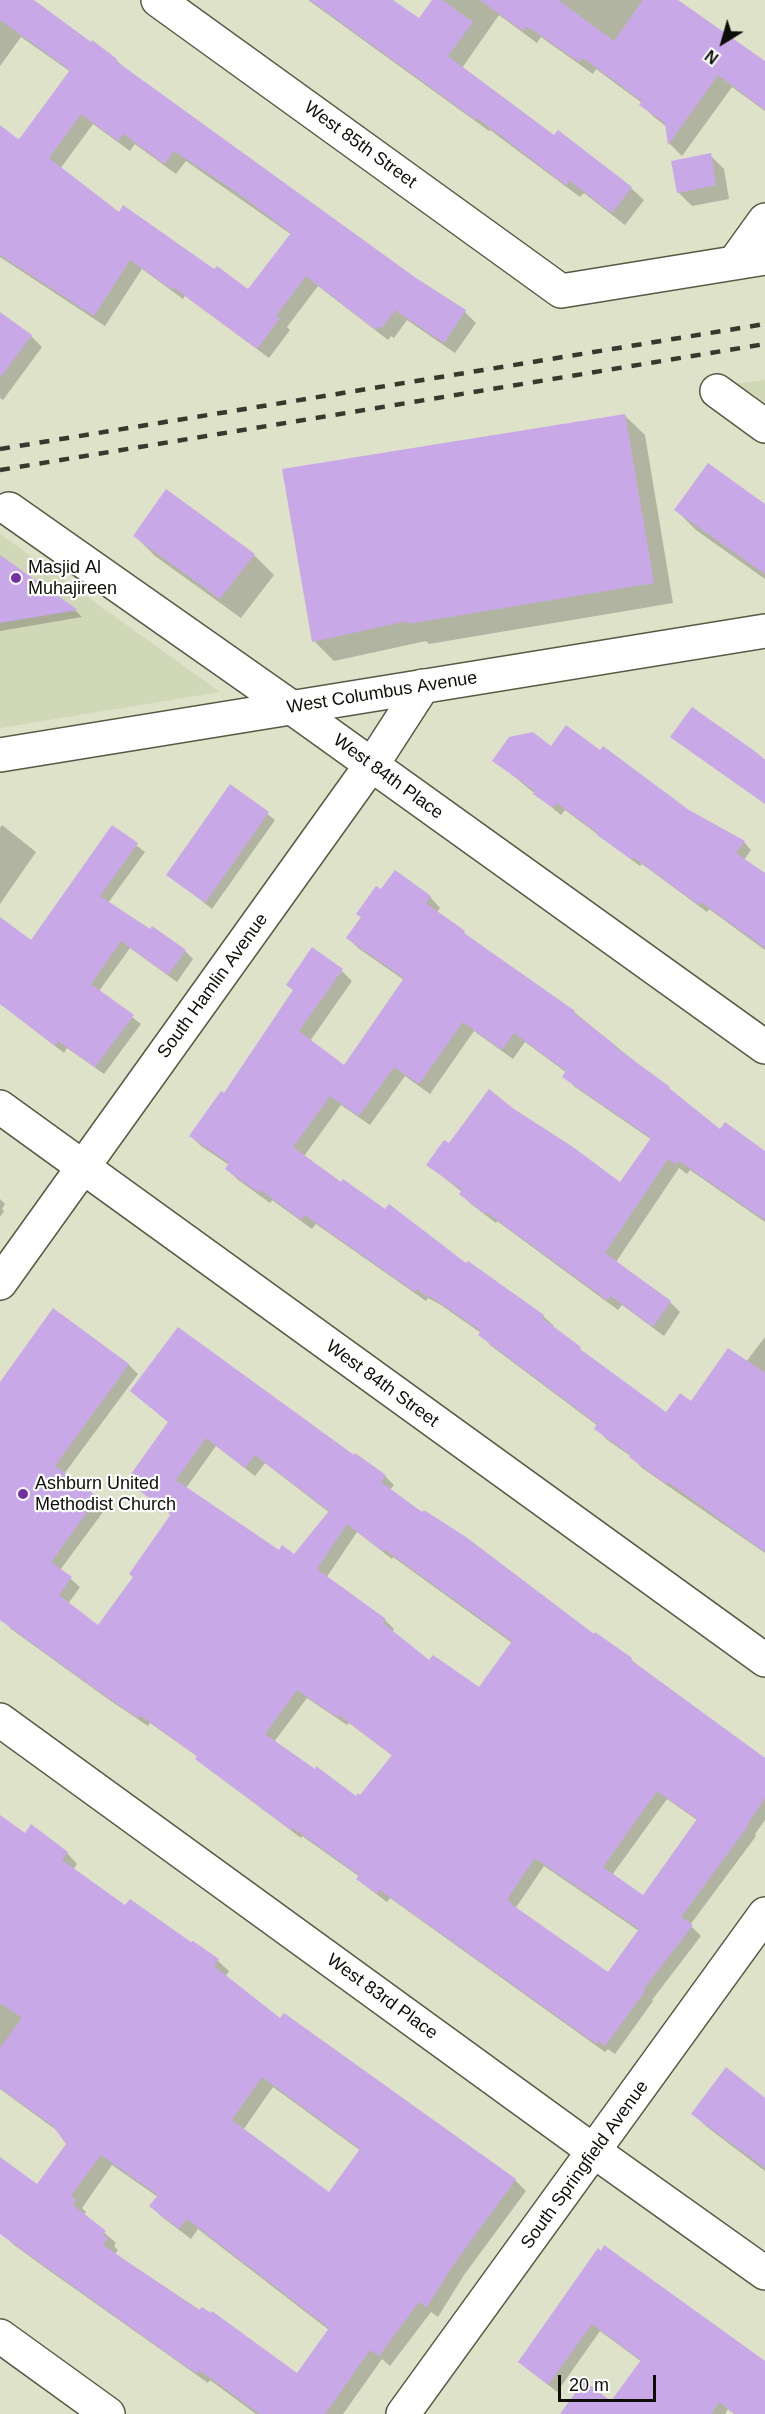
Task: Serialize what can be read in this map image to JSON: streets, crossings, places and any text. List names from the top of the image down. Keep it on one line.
{"streets":{"street":["West 85th Street","West Columbus Avenue","West 84th Place","South Hamlin Avenue","West 84th Street","West 83rd Place","South Springfield Avenue"]},"crossings":[["West Columbus Avenue","West 84th Place"],["West Columbus Avenue","South Hamlin Avenue"],["West 84th Place","South Hamlin Avenue"],["South Hamlin Avenue","West 84th Street"],["West 83rd Place","South Springfield Avenue"]],"places":["Masjid Al Muhajireen","Ashburn United Methodist Church"],"scale_bar":"20 m","north":"bottom left"}
